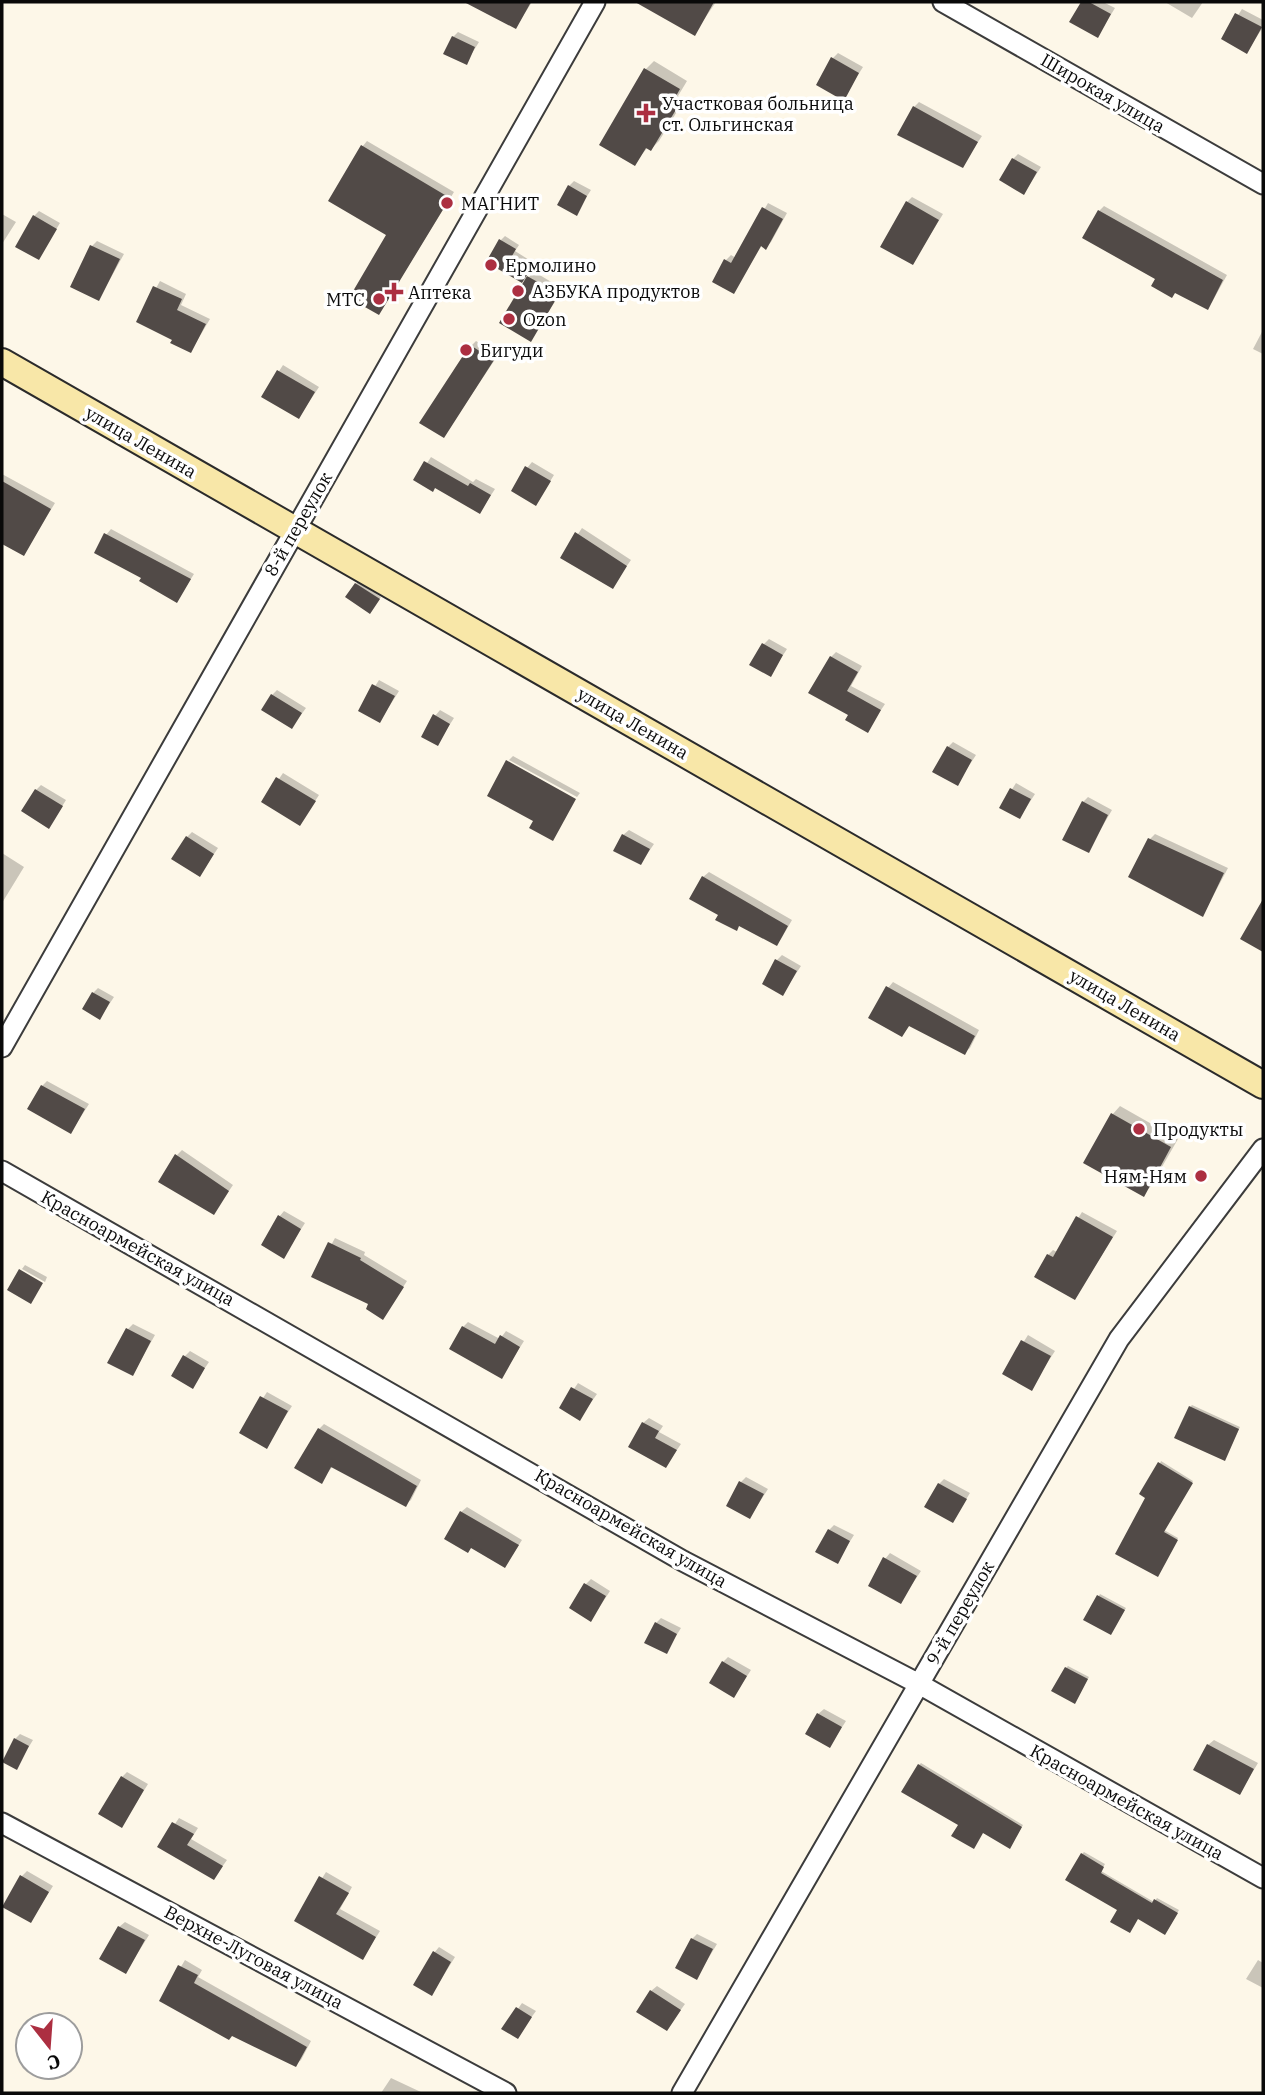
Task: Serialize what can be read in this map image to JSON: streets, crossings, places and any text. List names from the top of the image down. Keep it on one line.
{"streets":{"street":["Широкая улица","улица Ленина","8-й переулок","Красноармейская улица","9-й переулок","Верхне-Луговая улица"]},"crossings":[["улица Ленина","8-й переулок"],["Красноармейская улица","9-й переулок"]],"places":{"health":["Участковая больница ст. Ольгинская","Аптека"],"other":["МАГНИТ","Ермолино","АЗБУКА продуктов","МТС","Ozon","Бигуди","Продукты","Ням-Ням"]},"north":"bottom"}
